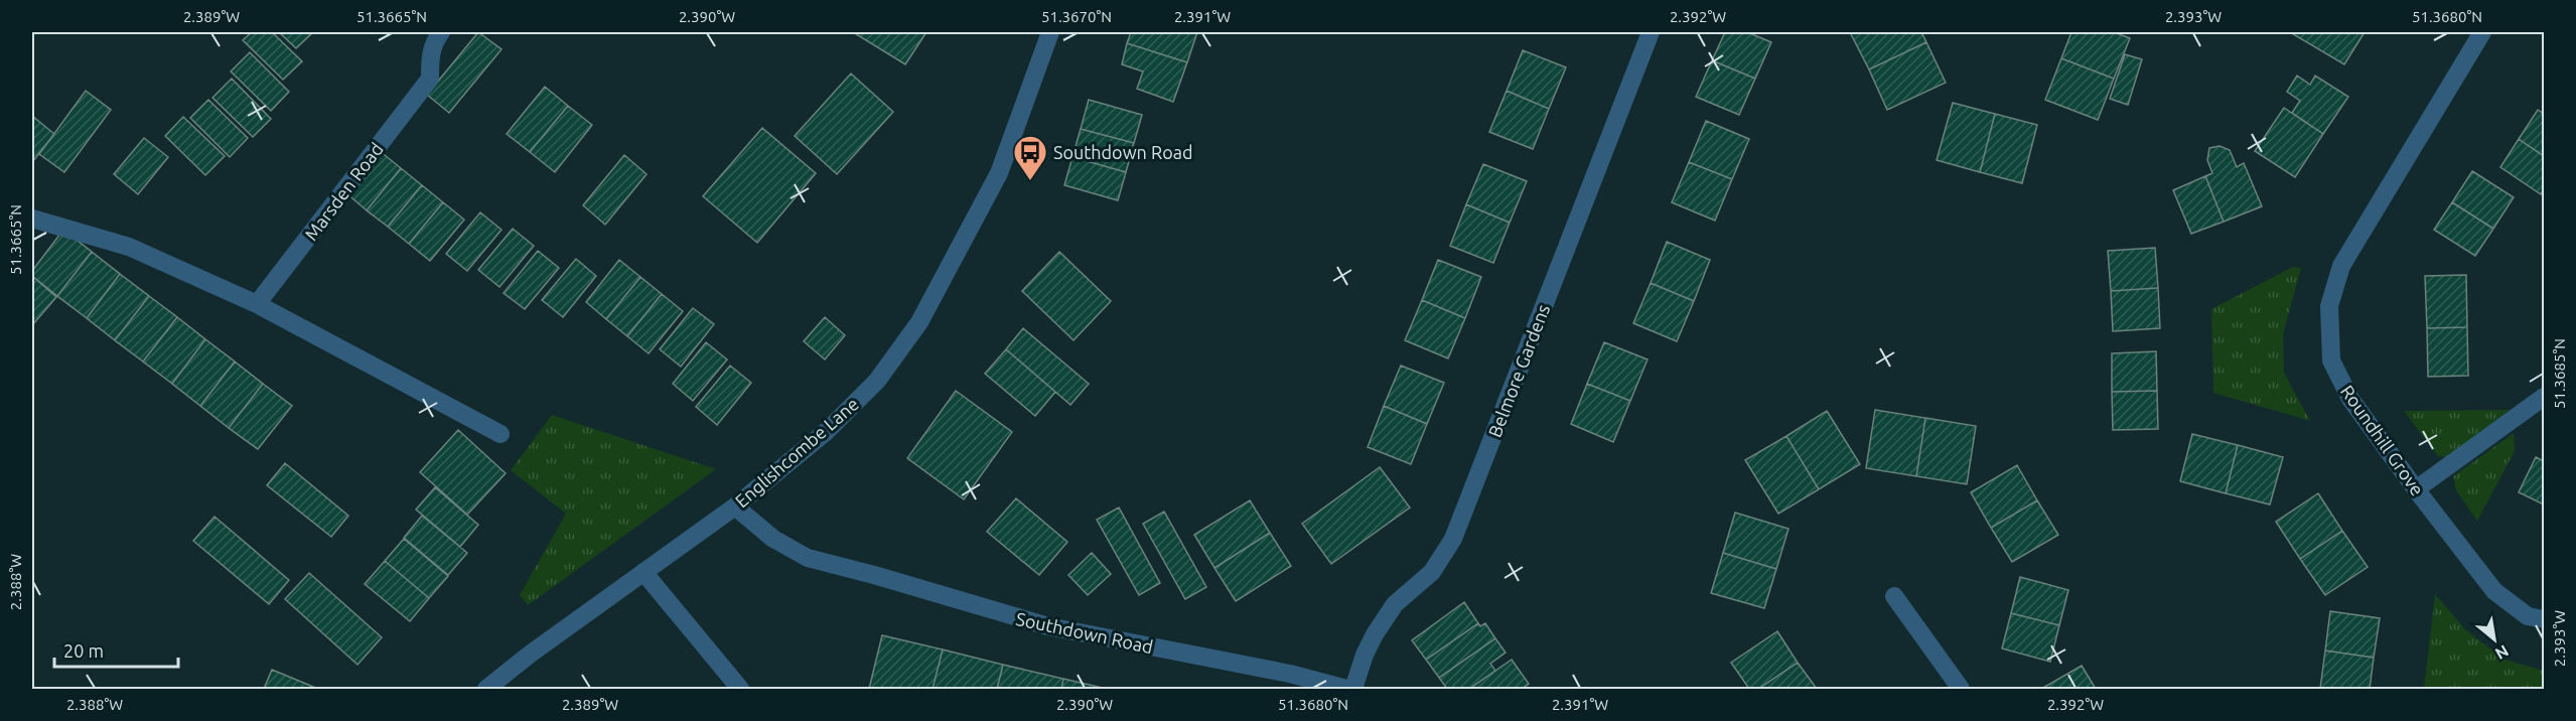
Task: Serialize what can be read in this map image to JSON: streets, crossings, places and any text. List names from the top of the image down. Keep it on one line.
{"streets":{"street":["Marsden Road","Belmore Gardens","Roundhill Grove","Englishcombe Lane","Southdown Road"]},"crossings":[["Englishcombe Lane","Southdown Road"]],"places":{"bus stop":["Southdown Road"]},"scale_bar":"20 m","north":"bottom right","coordinates":["2.389°W","51.3665°N","2.390°W","51.3670°N","2.391°W","2.392°W","2.393°W","51.3680°N","51.3685°N","2.388°W"]}
